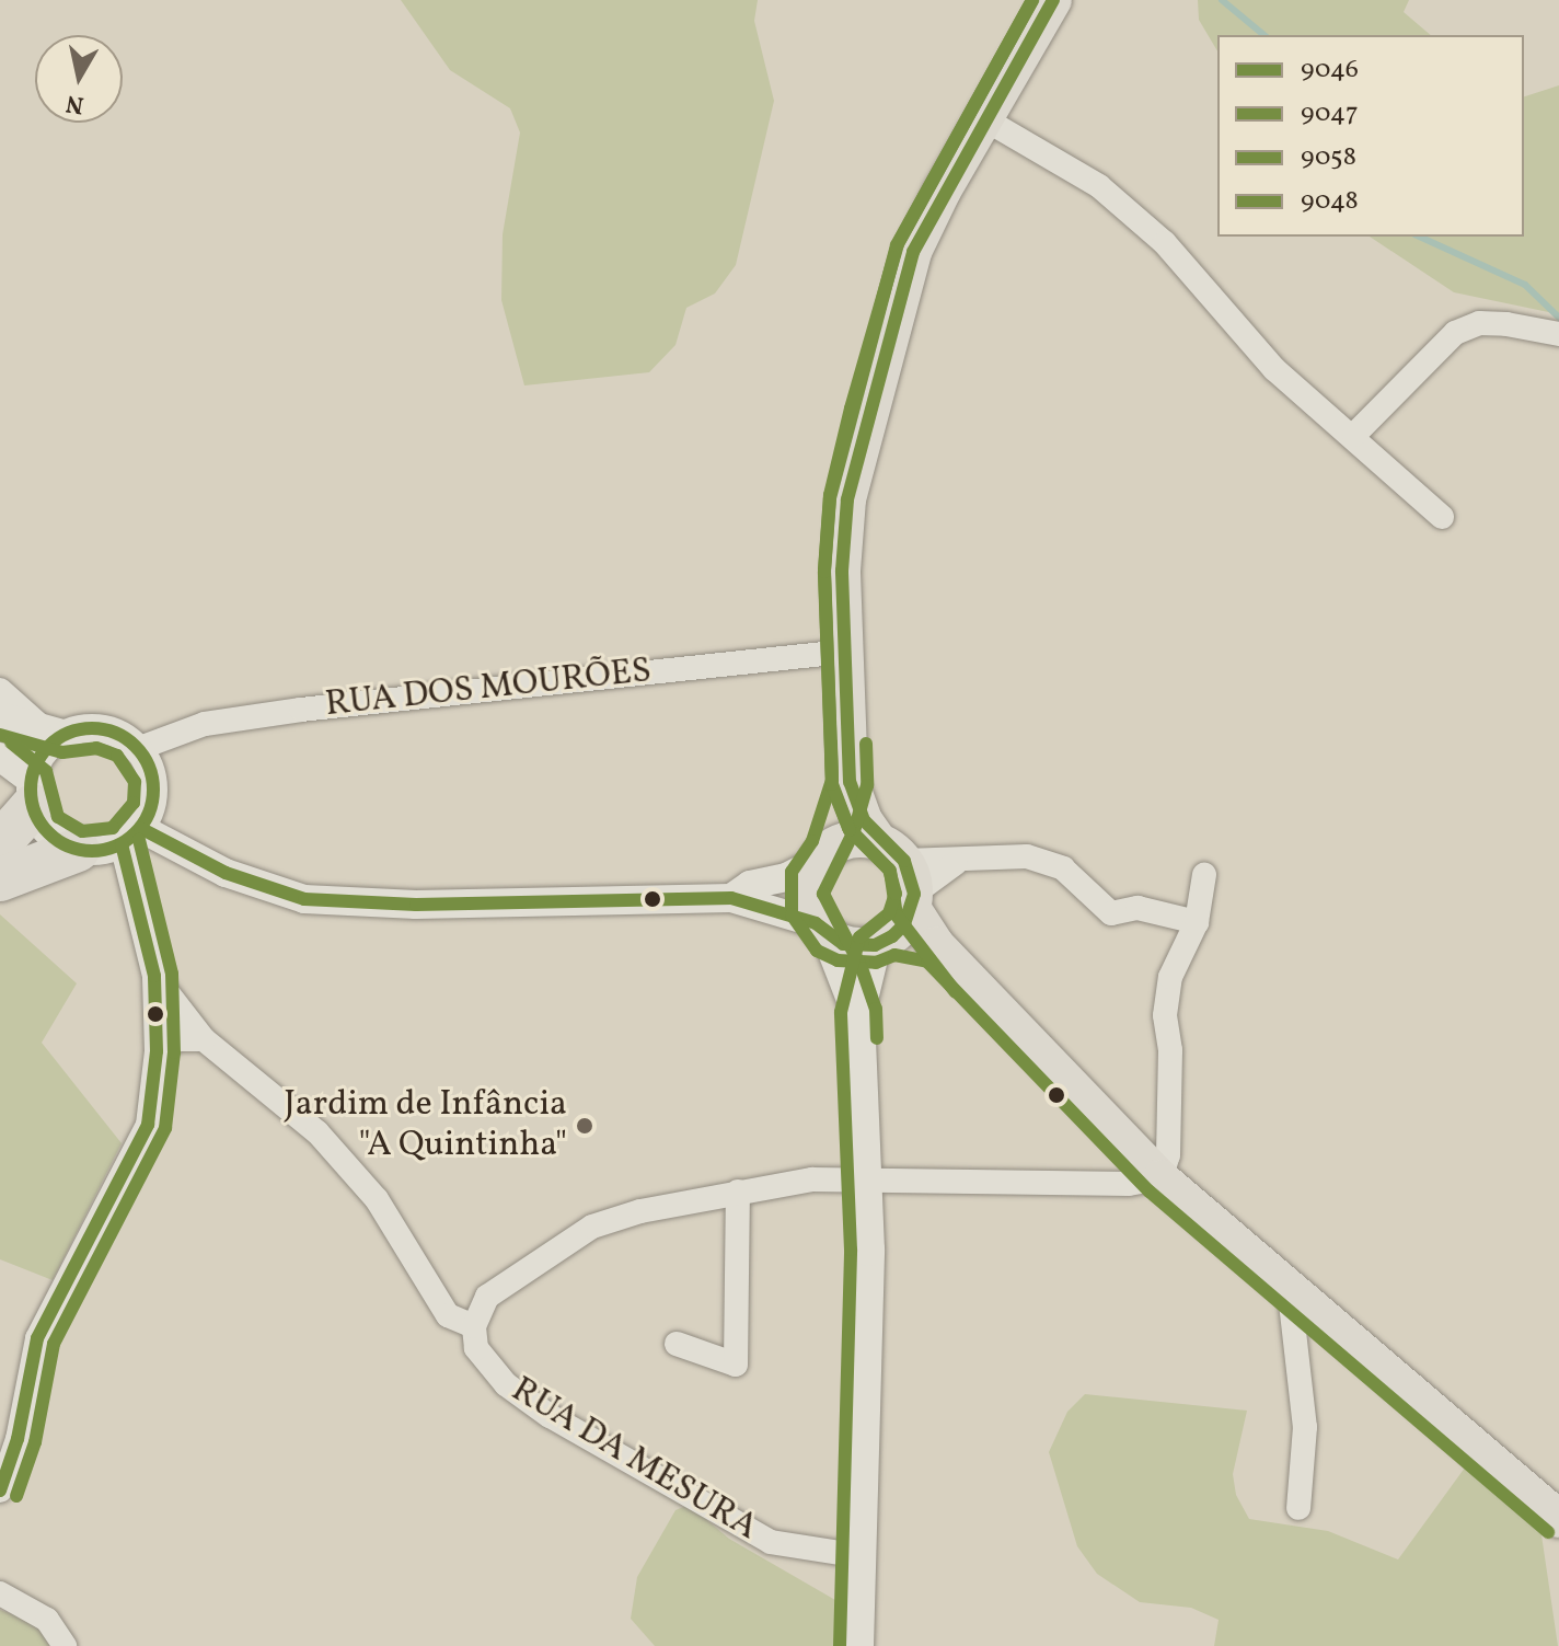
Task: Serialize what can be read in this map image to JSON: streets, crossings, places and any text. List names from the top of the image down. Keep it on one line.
{"streets":{"street":["RUA DOS MOURÕES","RUA DA MESURA"]},"places":["Jardim de Infância \"A Quintinha\""],"lines":["transit line 9046","transit line 9047","transit line 9058","transit line 9048"],"legend":["9046","9047","9058","9048"],"north":"bottom"}
